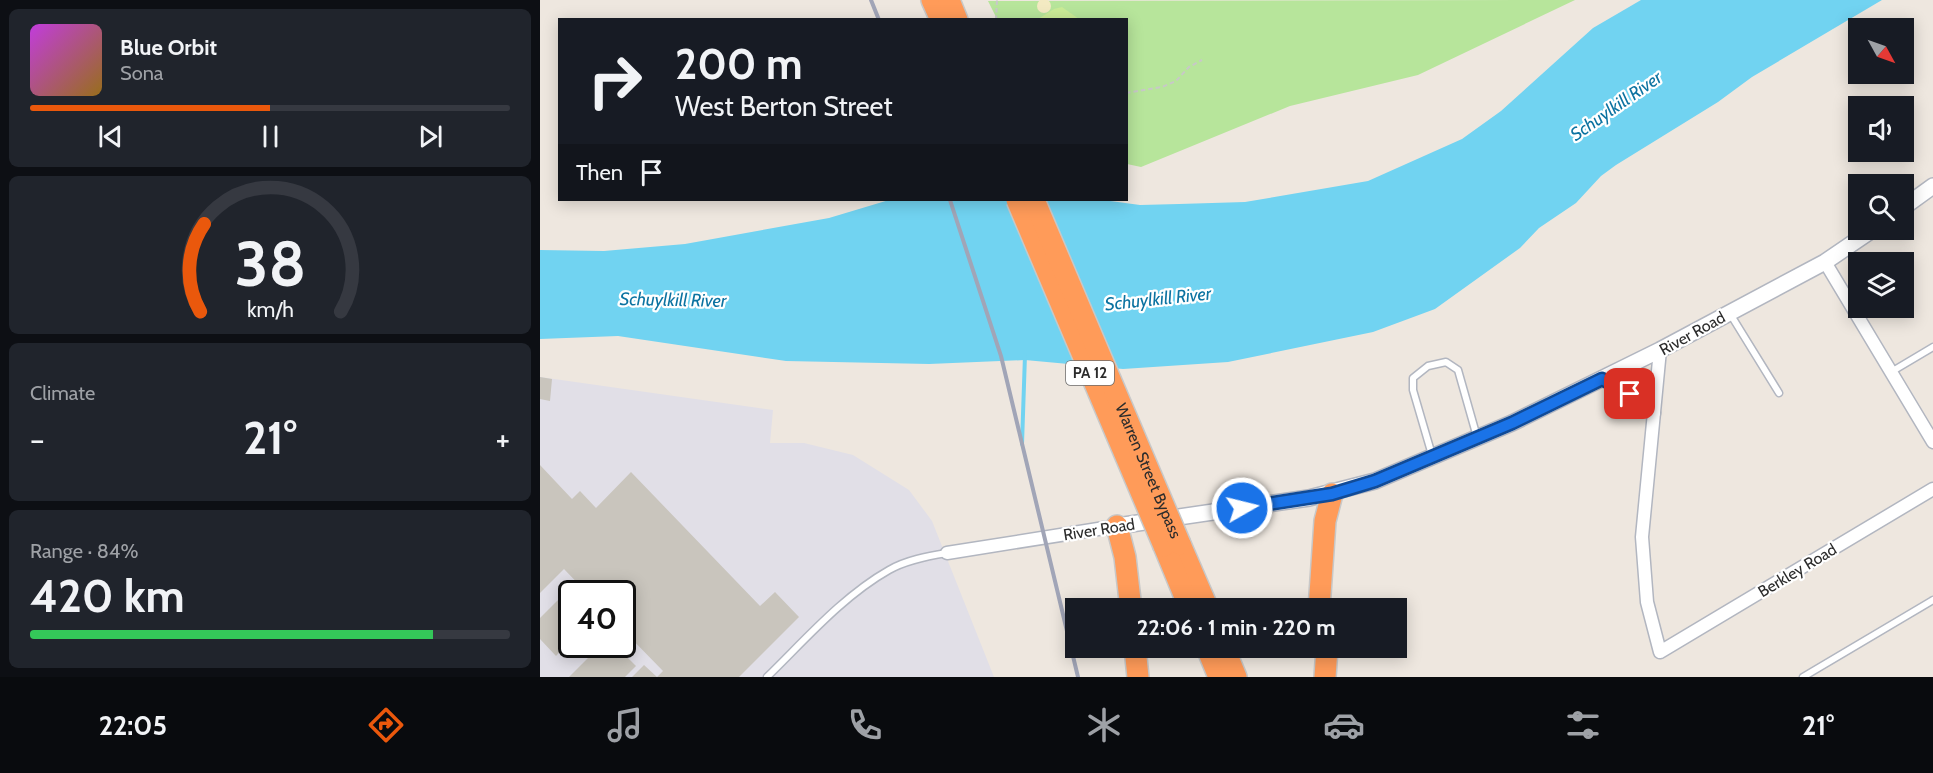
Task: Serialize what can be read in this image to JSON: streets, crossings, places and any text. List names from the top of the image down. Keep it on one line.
{"streets":{"highway":["PA 12","Warren Street Bypass"],"street":["River Road","Berkley Road"]},"water":["Schuylkill River"],"north":"bottom right","page":{"turn":["200 m","West Berton Street"],"song":["Blue Orbit","Sona"],"then":"Then","tile":["Climate",["Range · 84%","420 km"]],"heat":["−","21°","+"],"limit":"40","trip":"22:06 · 1 min · 220 m","tabs":["22:05","21°"],"gauge":["38","km/h"]}}
